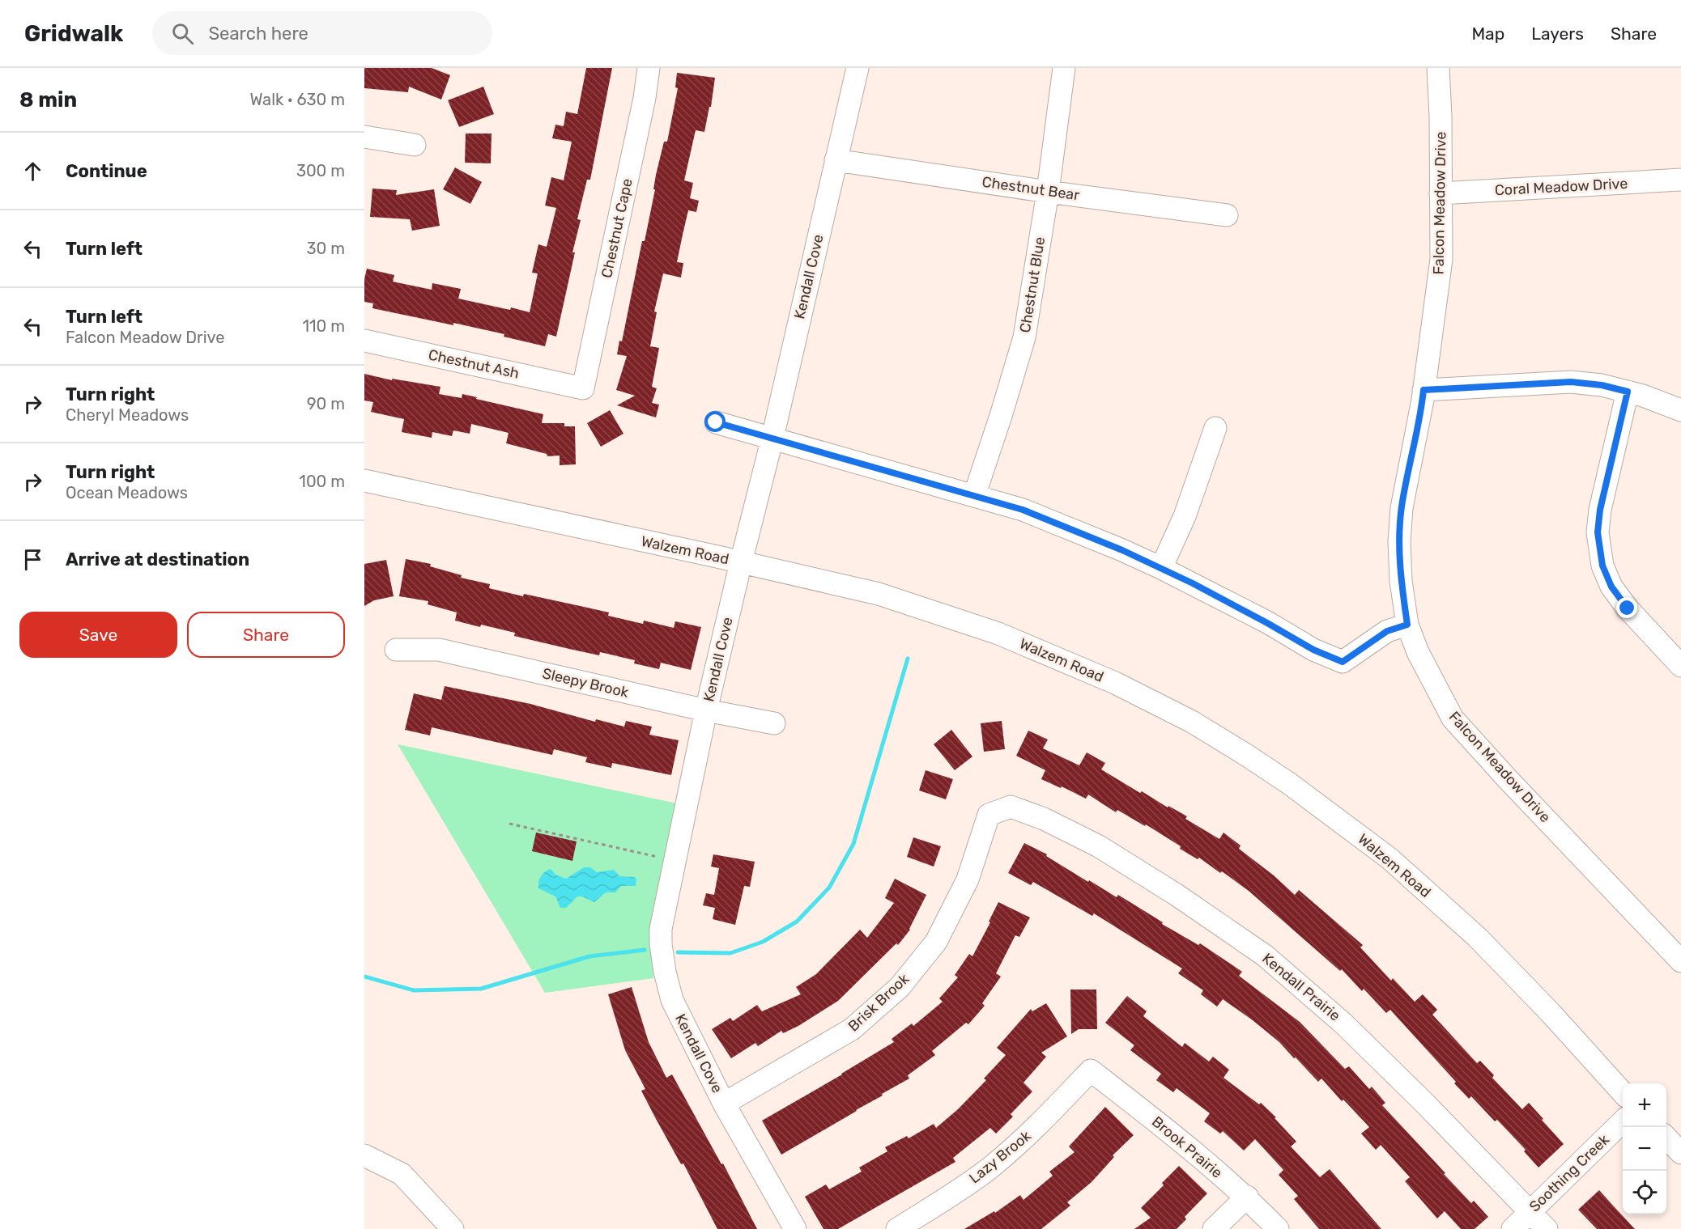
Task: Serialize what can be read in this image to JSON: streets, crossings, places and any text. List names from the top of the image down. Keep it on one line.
{"streets":{"street":["Coral Meadow Drive","Chestnut Bear","Falcon Meadow Drive","Chestnut Cape","Kendall Cove","Chestnut Blue","Chestnut Ash","Walzem Road","Sleepy Brook","Kendall Prairie","Brisk Brook","Brook Prairie","Lazy Brook","Soothing Creek"]},"crossings":[["Coral Meadow Drive","Falcon Meadow Drive"],["Chestnut Bear","Kendall Cove"],["Chestnut Bear","Chestnut Blue"],["Chestnut Cape","Chestnut Ash"],["Kendall Cove","Walzem Road"],["Kendall Cove","Sleepy Brook"],["Kendall Cove","Brisk Brook"],["Kendall Prairie","Brisk Brook"],["Kendall Prairie","Soothing Creek"],["Brook Prairie","Lazy Brook"]],"page":{"header":"Gridwalk","search":"Search here","nav":["Map","Layers","Share"],"heading":["8 min","Walk · 630 m"],"list":[["Continue","300 m"],["Turn left","30 m"],["Turn left","Falcon Meadow Drive","110 m"],["Turn right","Cheryl Meadows","90 m"],["Turn right","Ocean Meadows","100 m"],"Arrive at destination"],"buttons":["Save","Share"],"map_buttons":["+","−"]}}
